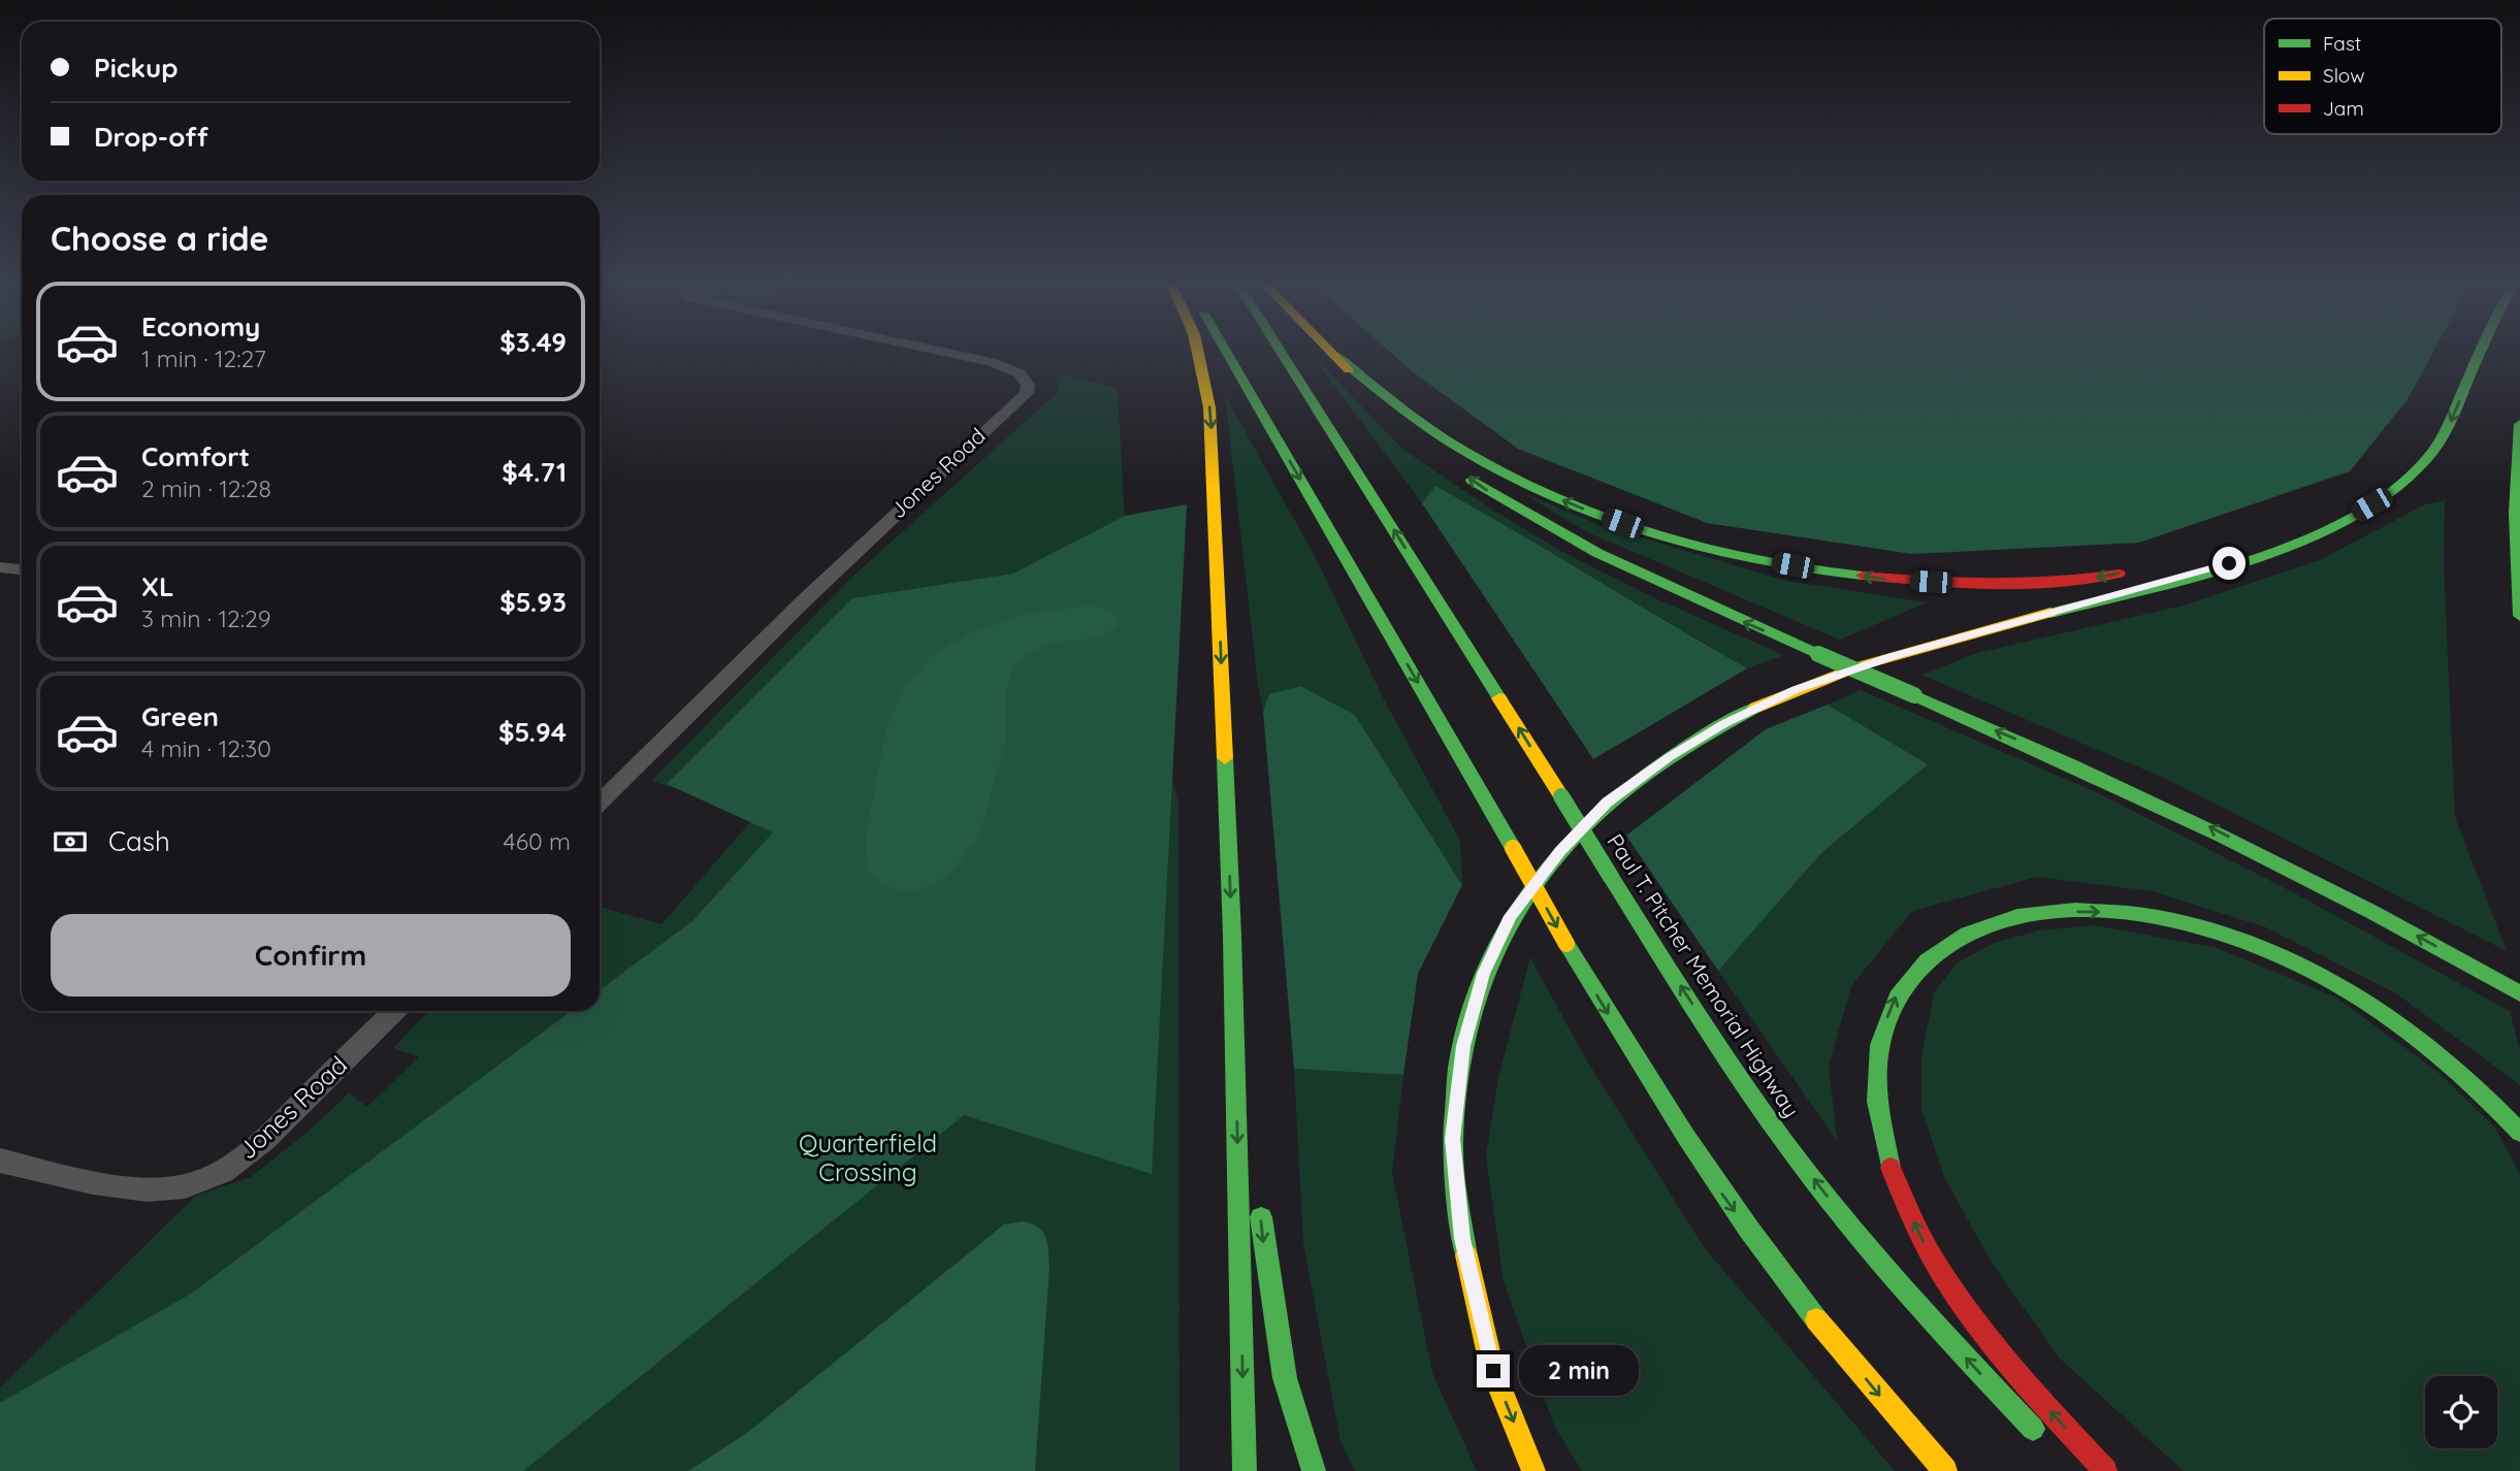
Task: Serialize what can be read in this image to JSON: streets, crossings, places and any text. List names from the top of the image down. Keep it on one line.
{"streets":{"highway":["Paul T. Pitcher Memorial Highway"],"street":["Jones Road"]},"parks":["Quarterfield Crossing"],"legend":["Fast","Slow","Jam"],"page":{"banner":["Pickup","Drop-off"],"heading":"Choose a ride","list":[{"name":"Economy","note":"1 min · 12:27","value":"$3.49"},{"name":"Comfort","note":"2 min · 12:28","value":"$4.71"},{"name":"XL","note":"3 min · 12:29","value":"$5.93"},{"name":"Green","note":"4 min · 12:30","value":"$5.94"}],"pay":["Cash","460 m"],"buttons":"Confirm","bubble":"2 min"}}
